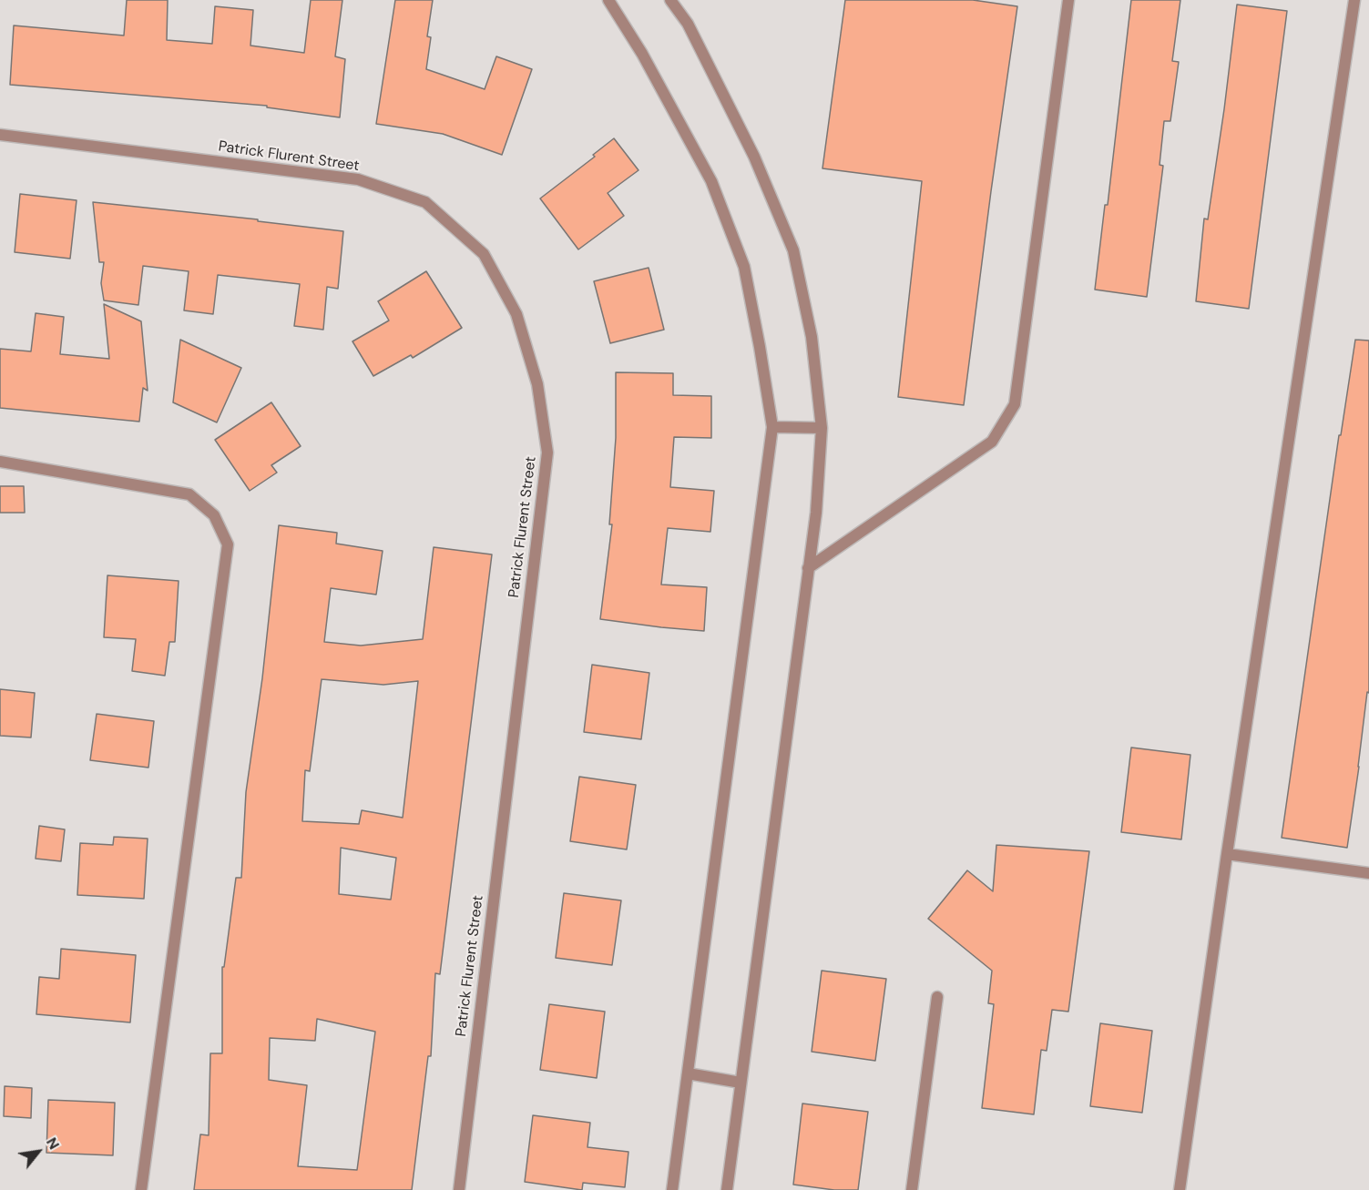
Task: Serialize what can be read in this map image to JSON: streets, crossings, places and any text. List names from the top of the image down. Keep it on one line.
{"streets":{"street":["Patrick Flurent Street"]},"north":"top right"}
